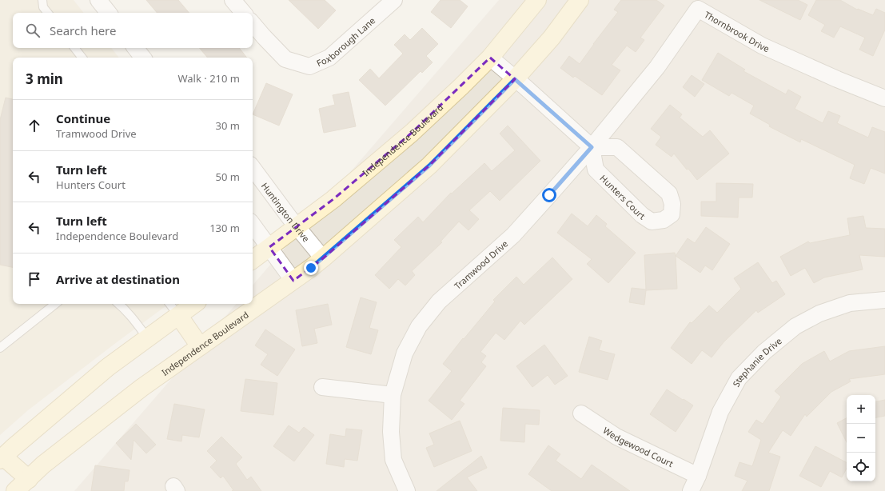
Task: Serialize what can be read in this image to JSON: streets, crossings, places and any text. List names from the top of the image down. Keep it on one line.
{"streets":{"main road":["Independence Boulevard"],"street":["Thornbrook Drive","Foxborough Lane","Hunters Court","Huntington Drive","Tramwood Drive","Stephanie Drive","Wedgewood Court"]},"crossings":[["Thornbrook Drive","Hunters Court"],["Thornbrook Drive","Tramwood Drive"],["Independence Boulevard","Huntington Drive"],["Hunters Court","Tramwood Drive"],["Stephanie Drive","Wedgewood Court"]],"page":{"search":"Search here","heading":["3 min","Walk · 210 m"],"list":[["Continue","Tramwood Drive","30 m"],["Turn left","Hunters Court","50 m"],["Turn left","Independence Boulevard","130 m"],"Arrive at destination"],"map_buttons":["+","−"]}}
